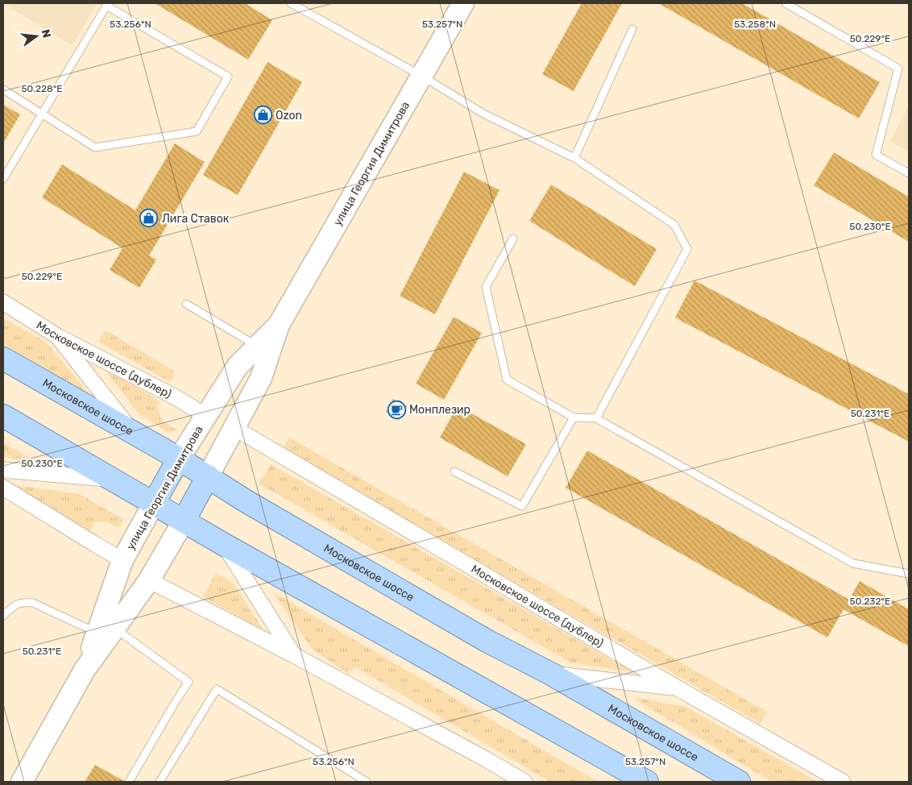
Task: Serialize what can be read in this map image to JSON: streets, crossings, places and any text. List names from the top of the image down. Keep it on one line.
{"streets":{"main road":["улица Георгия Димитрова","Московское шоссе"],"street":["Московское шоссе (дублер)"]},"crossings":[["улица Георгия Димитрова","Московское шоссе (дублер)"],["улица Георгия Димитрова","Московское шоссе"]],"places":{"shop":["Ozon","Лига Ставок"],"cafe":["Монплезир"]},"north":"right","coordinates":["53.256°N","53.257°N","53.258°N","50.229°E","50.228°E","50.230°E","50.231°E","50.232°E"]}
